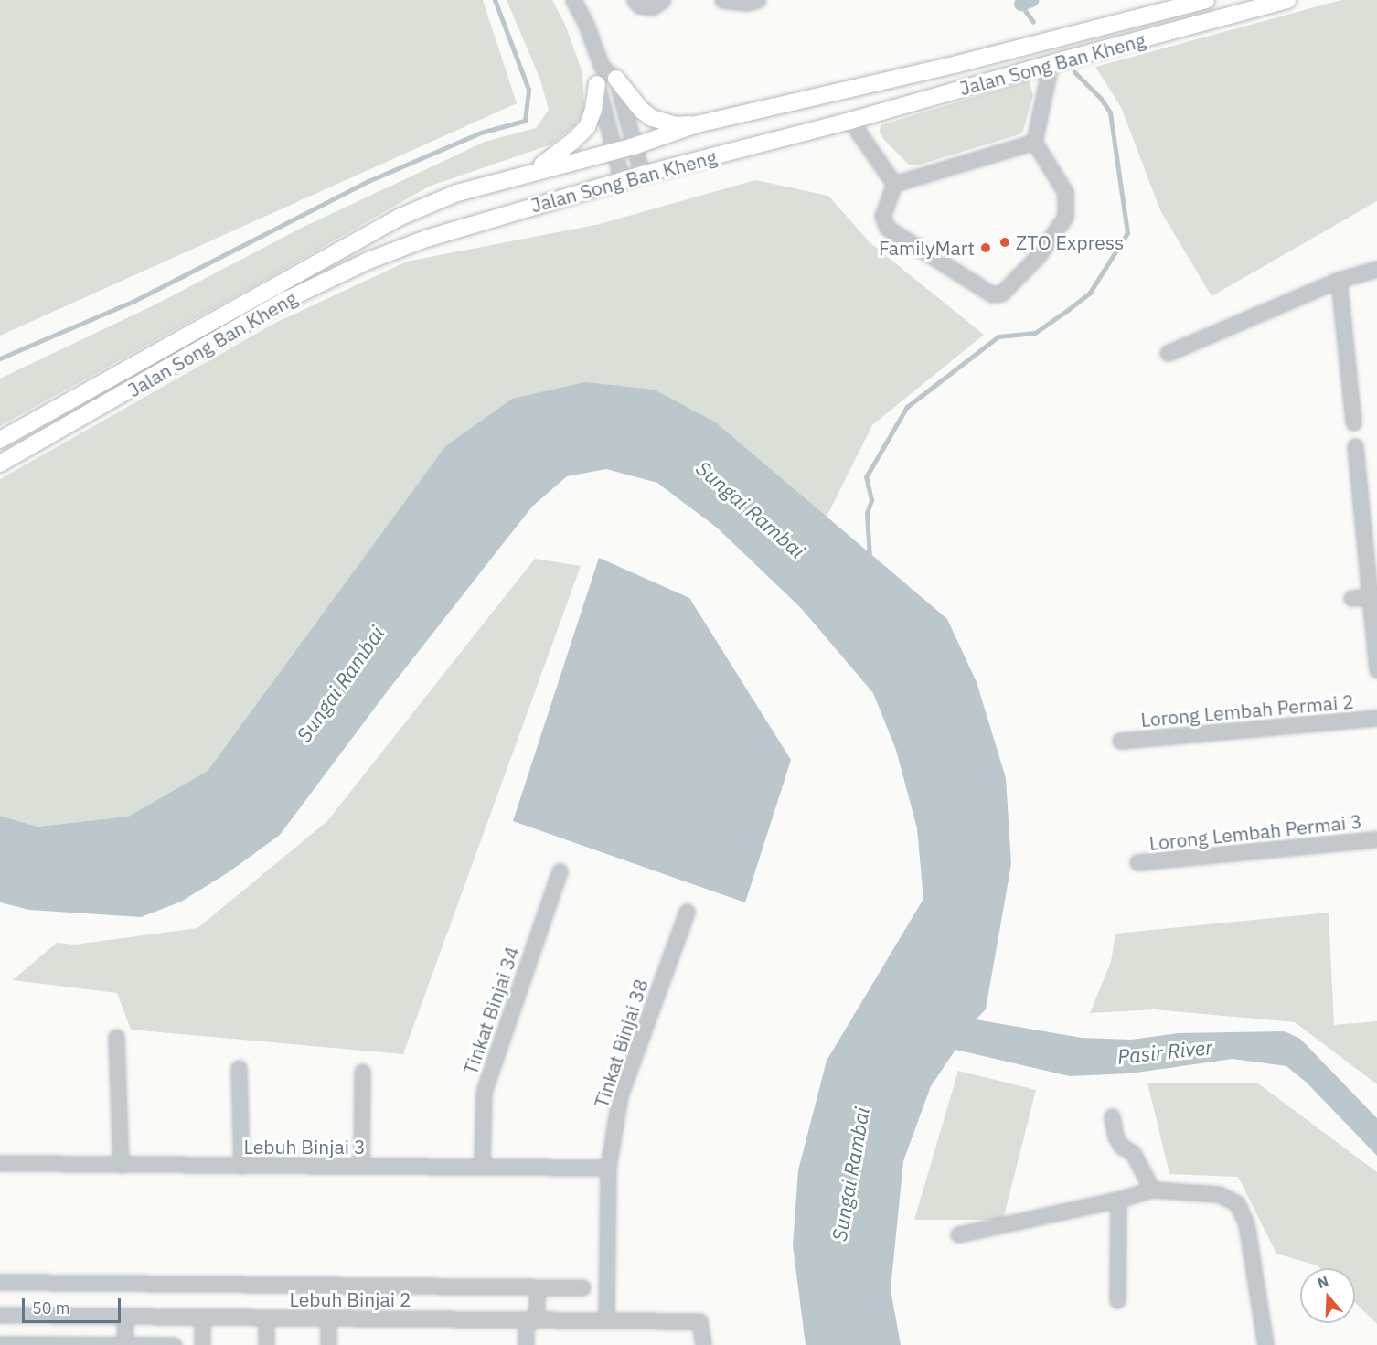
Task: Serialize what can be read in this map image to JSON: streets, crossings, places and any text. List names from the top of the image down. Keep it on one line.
{"streets":{"main road":["Jalan Song Ban Kheng"],"street":["Lorong Lembah Permai 2","Lorong Lembah Permai 3","Tinkat Binjai 34","Tinkat Binjai 38","Lebuh Binjai 3","Lebuh Binjai 2"]},"crossings":[["Tinkat Binjai 34","Lebuh Binjai 3"],["Tinkat Binjai 38","Lebuh Binjai 3"],["Tinkat Binjai 38","Lebuh Binjai 2"]],"water":["Sungai Rambai","Pasir River"],"places":["ZTO Express","FamilyMart"],"scale_bar":"50 m","north":"top"}
